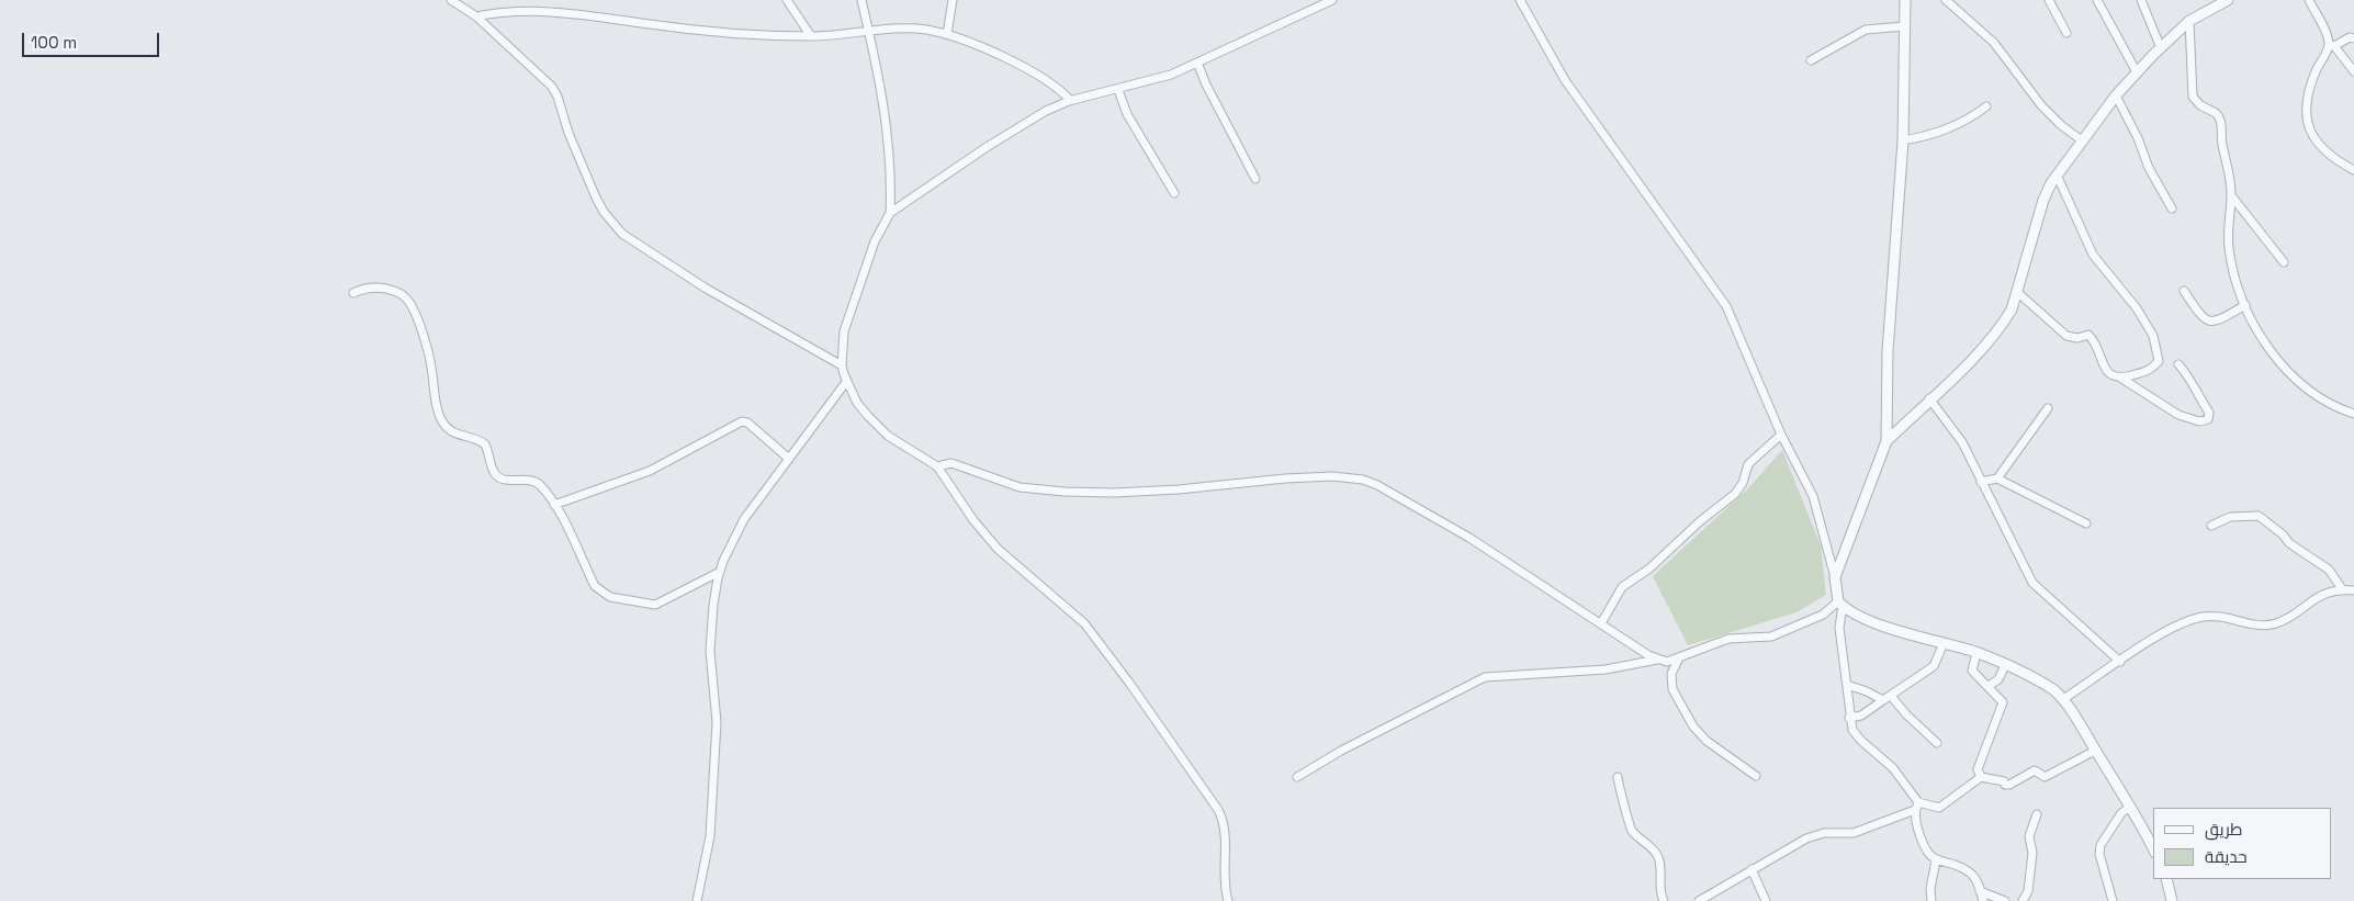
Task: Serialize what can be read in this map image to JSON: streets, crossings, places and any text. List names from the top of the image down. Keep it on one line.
{"legend":["طريق","حديقة"],"scale_bar":"100 m"}
